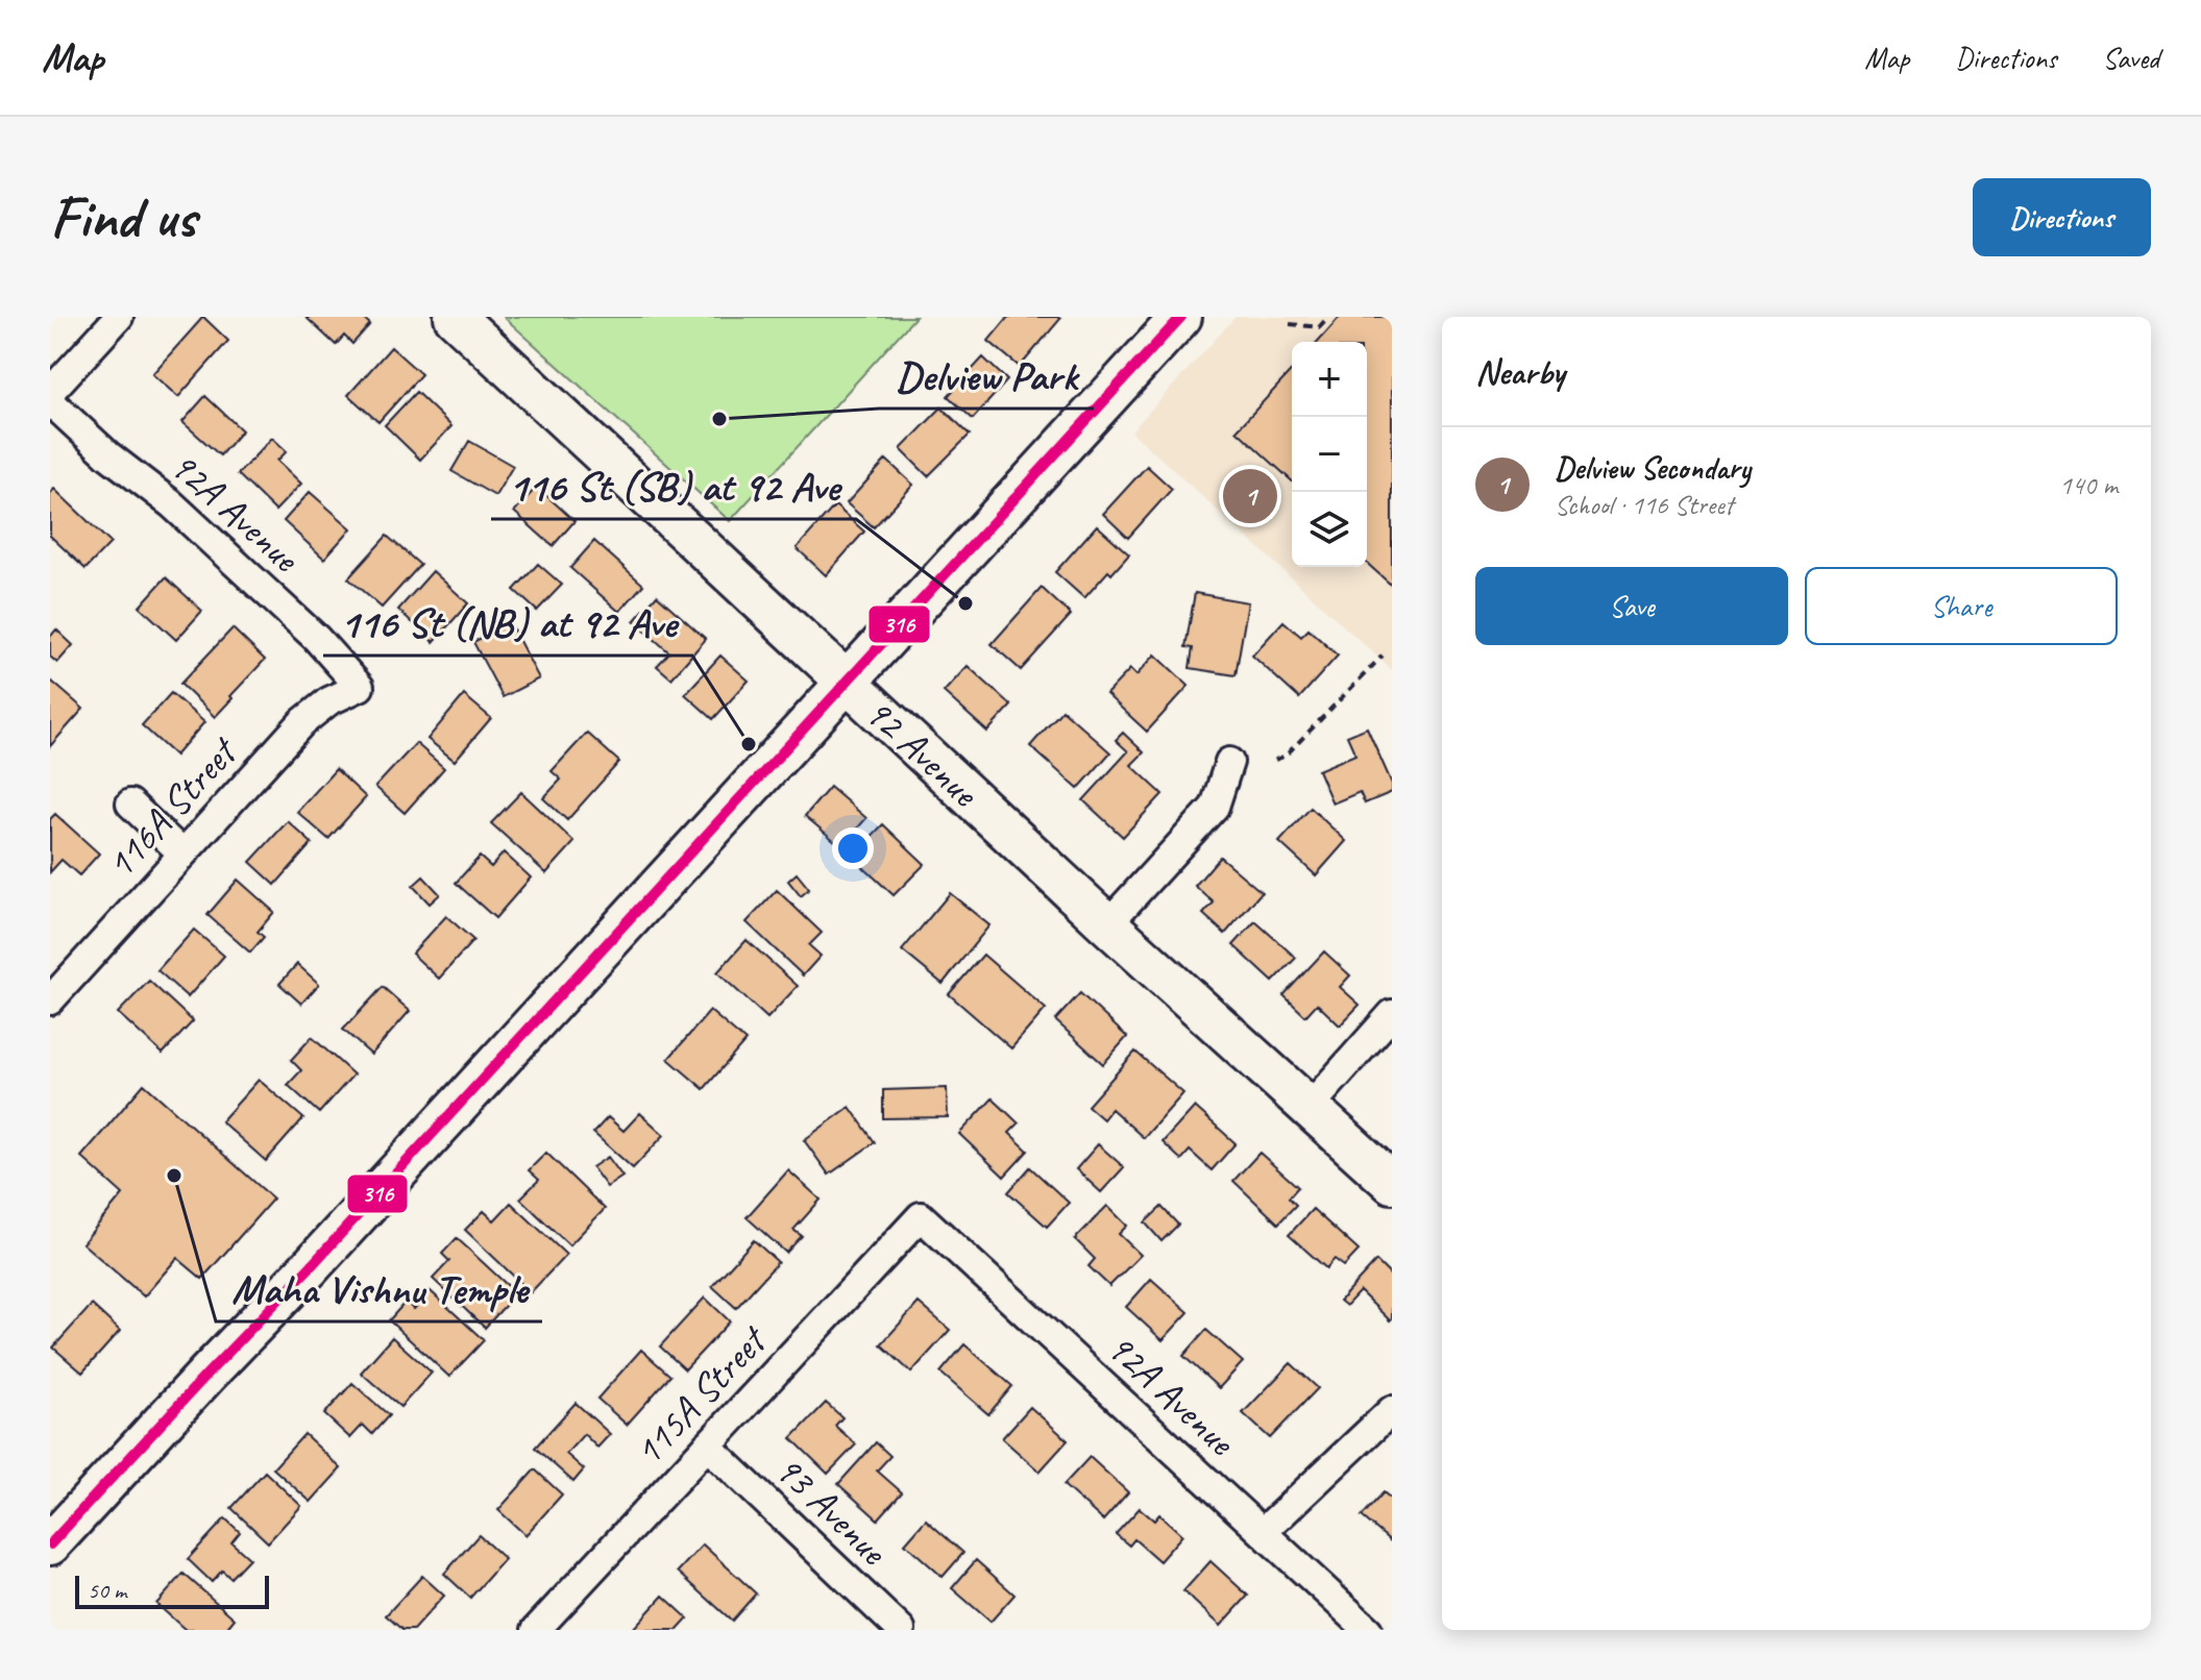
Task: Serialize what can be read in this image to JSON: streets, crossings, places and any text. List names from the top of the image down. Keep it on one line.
{"streets":{"street":["92A Avenue","92 Avenue","116A Street","115A Street","93 Avenue"]},"crossings":[["92A Avenue","116A Street"],["92A Avenue","115A Street"],["115A Street","93 Avenue"]],"places":["Delview Park","116 St (SB) at 92 Ave","116 St (NB) at 92 Ave","Maha Vishnu Temple"],"lines":["transit line 316"],"scale_bar":"50 m","page":{"header":"Map","nav":["Map","Directions","Saved"],"buttons":["Directions",["Save","Share"]],"title":"Find us","heading":"Nearby","map_buttons":["+","−"],"list":[{"mark":"1","name":"Delview Secondary","note":"School · 116 Street","value":"140 m"}],"pins":"1","scale":"50 m"}}
